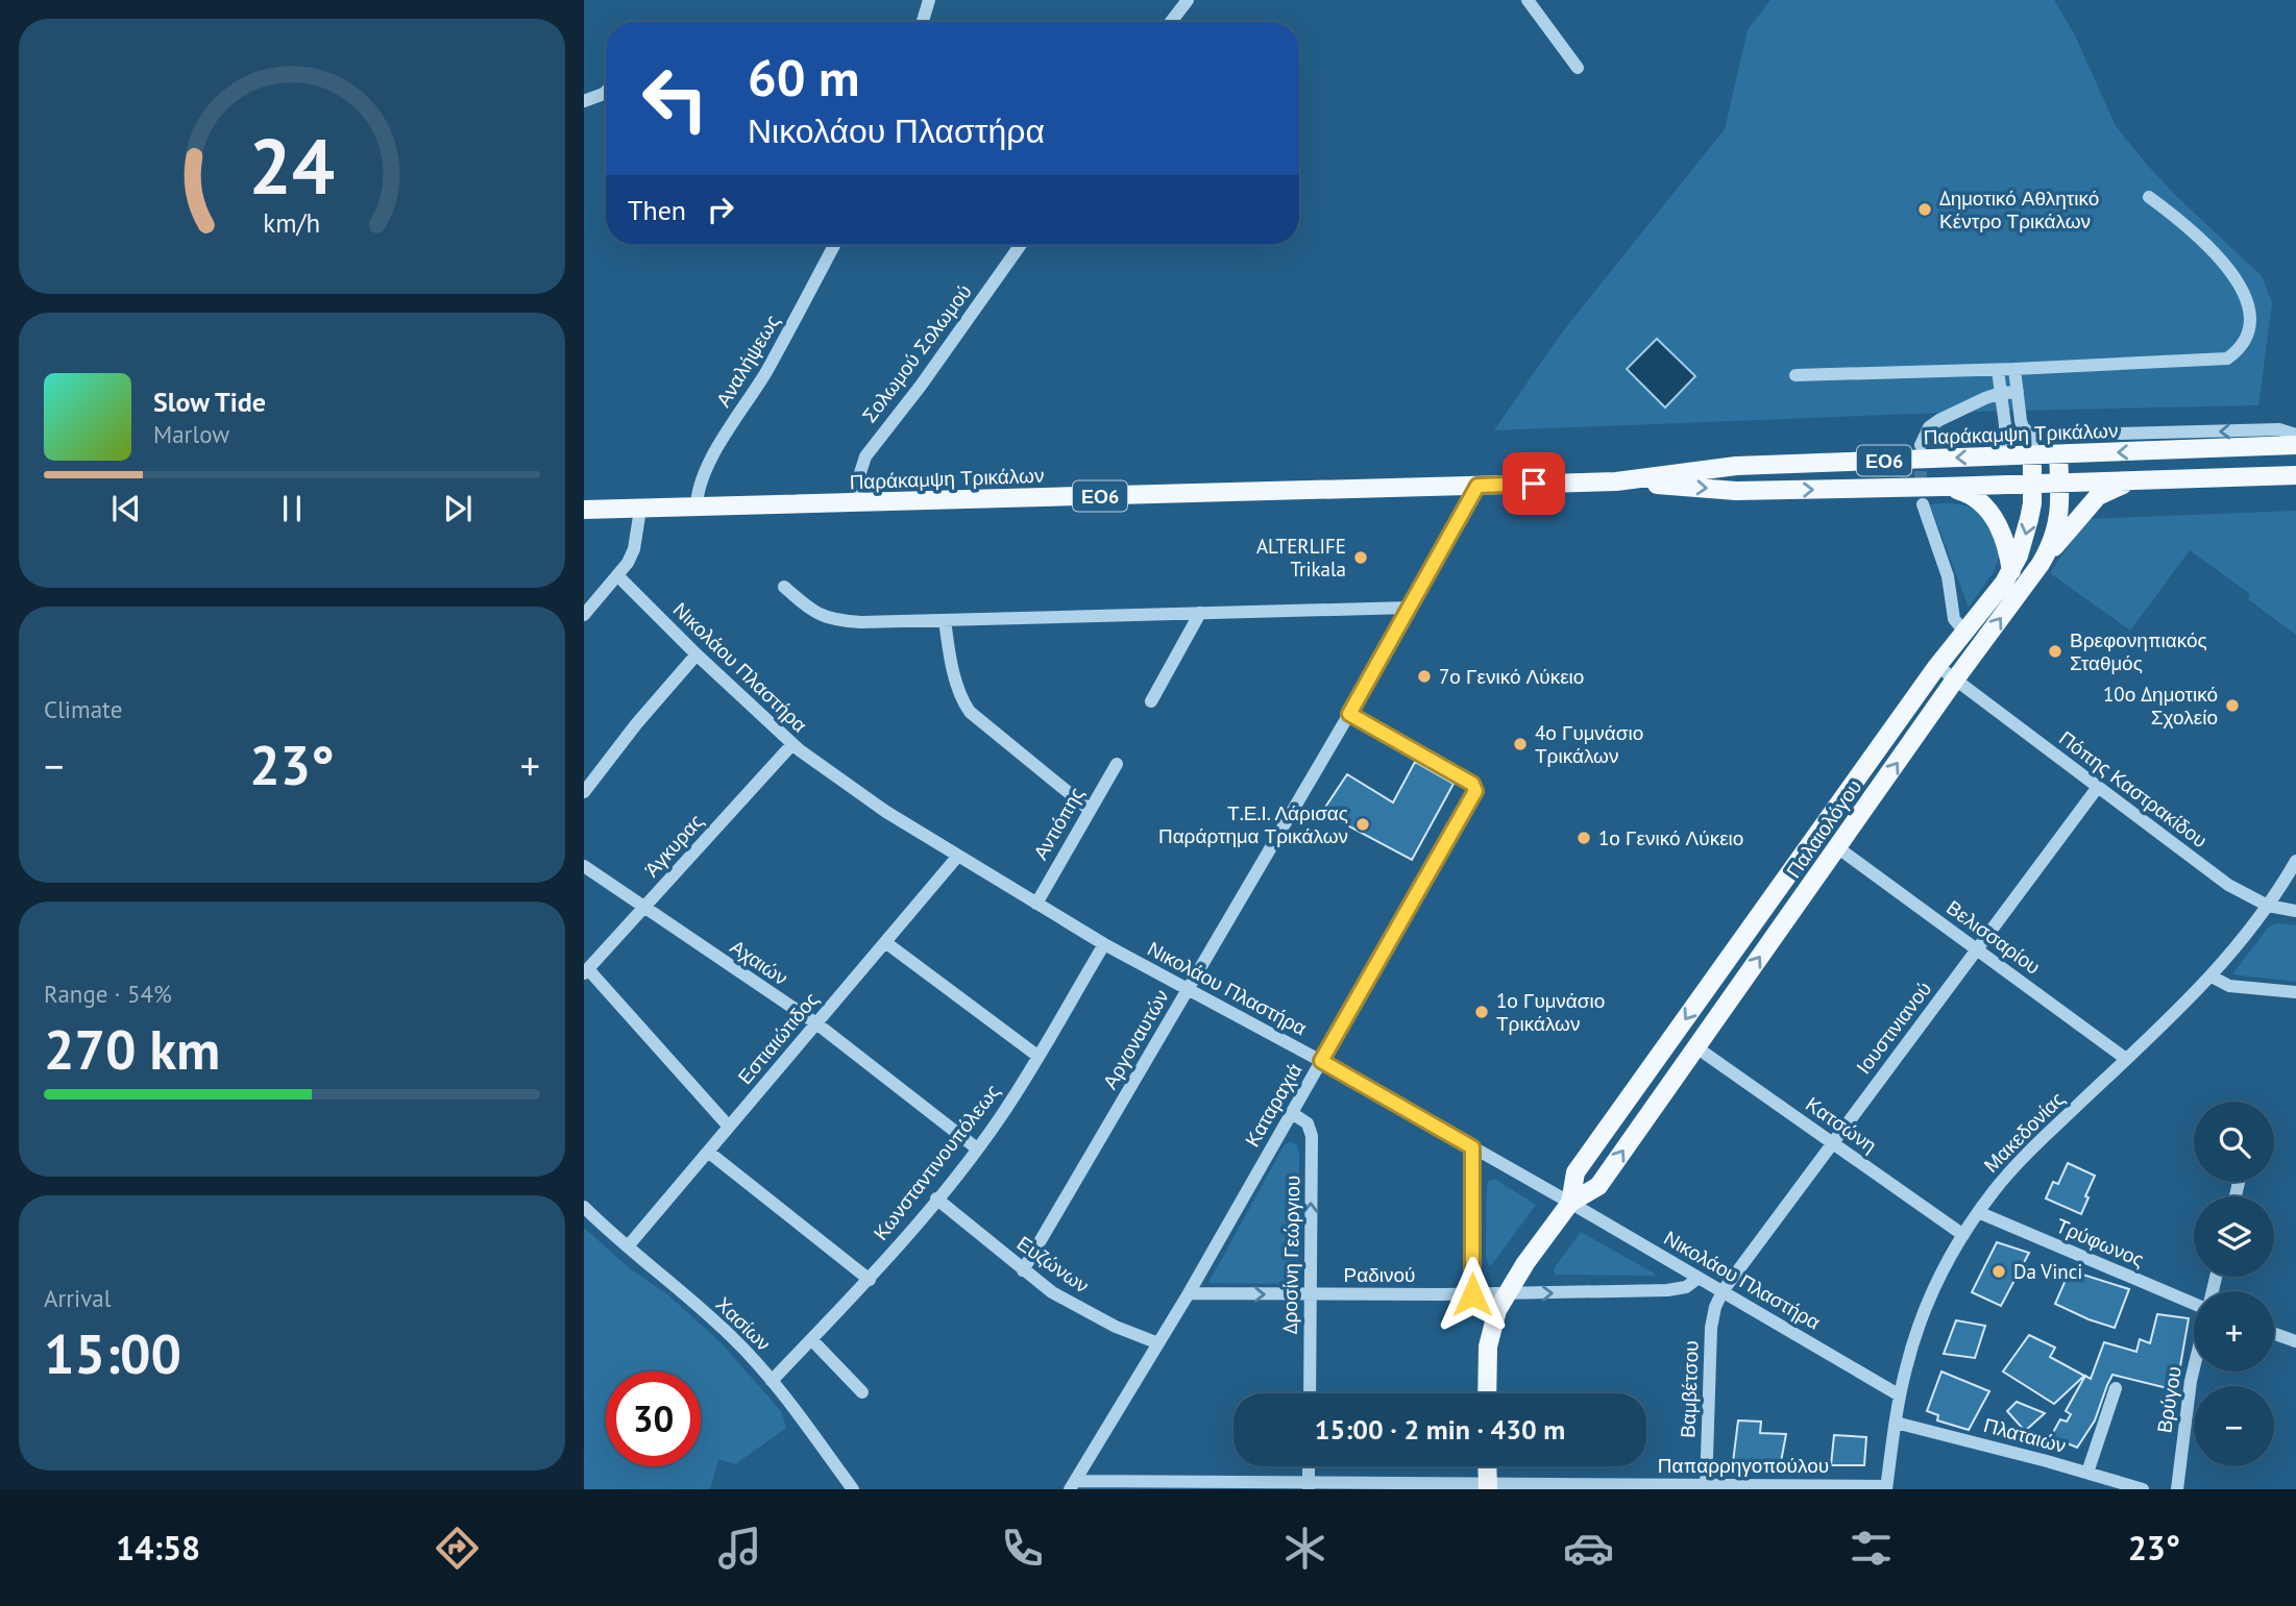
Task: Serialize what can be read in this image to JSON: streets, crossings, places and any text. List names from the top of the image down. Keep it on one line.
{"streets":{"main road":["Παράκαμψη Τρικάλων","ΕΟ6","Παλαιολόγου"],"street":["Σολωμού Σολωμού","Αναλήψεως","Νικολάου Πλαστήρα","Πόπης Καστρακίδου","Αντιόπης","Άγκυρας","Βελισσαρίου","Αχαιών","Ιουστινιανού","Εστιαιώτιδος","Αργοναυτών","Καταραχιά","Κατσώνη","Μακεδονίας","Κωνσταντινουπόλεως","Τρύφωνος","Δροσίνη Γεώργιου","Ευζώνων","Ραδινού","Χασίων","Βαμβέτσου","Βρύγου","Πλαταιών","Παπαρρηγοπούλου"]},"crossings":[["Σολωμού Σολωμού","Παράκαμψη Τρικάλων"],["Αναλήψεως","Παράκαμψη Τρικάλων"],["Παράκαμψη Τρικάλων","Παλαιολόγου"],["Παράκαμψη Τρικάλων","Αργοναυτών"],["Νικολάου Πλαστήρα","Αντιόπης"],["Νικολάου Πλαστήρα","Παλαιολόγου"],["Νικολάου Πλαστήρα","Άγκυρας"],["Νικολάου Πλαστήρα","Ιουστινιανού"],["Νικολάου Πλαστήρα","Εστιαιώτιδος"],["Νικολάου Πλαστήρα","Αργοναυτών"],["Νικολάου Πλαστήρα","Καταραχιά"],["Νικολάου Πλαστήρα","Μακεδονίας"],["Νικολάου Πλαστήρα","Κωνσταντινουπόλεως"],["Νικολάου Πλαστήρα","Ραδινού"],["Νικολάου Πλαστήρα","Βαμβέτσου"],["Πόπης Καστρακίδου","Παλαιολόγου"],["Πόπης Καστρακίδου","Ιουστινιανού"],["Πόπης Καστρακίδου","Μακεδονίας"],["Παλαιολόγου","Βελισσαρίου"],["Παλαιολόγου","Κατσώνη"],["Παλαιολόγου","Ραδινού"],["Άγκυρας","Αχαιών"],["Βελισσαρίου","Ιουστινιανού"],["Βελισσαρίου","Μακεδονίας"],["Αχαιών","Εστιαιώτιδος"],["Αχαιών","Κωνσταντινουπόλεως"],["Ιουστινιανού","Κατσώνη"],["Ιουστινιανού","Βαμβέτσου"],["Εστιαιώτιδος","Χασίων"],["Αργοναυτών","Καταραχιά"],["Αργοναυτών","Ευζώνων"],["Καταραχιά","Δροσίνη Γεώργιου"],["Καταραχιά","Ευζώνων"],["Καταραχιά","Ραδινού"],["Καταραχιά","Παπαρρηγοπούλου"],["Κατσώνη","Μακεδονίας"],["Μακεδονίας","Τρύφωνος"],["Μακεδονίας","Πλαταιών"],["Μακεδονίας","Παπαρρηγοπούλου"],["Κωνσταντινουπόλεως","Ευζώνων"],["Κωνσταντινουπόλεως","Χασίων"],["Δροσίνη Γεώργιου","Ραδινού"],["Βαμβέτσου","Παπαρρηγοπούλου"]],"one_way":["Δροσίνη Γεώργιου","Ραδινού"],"places":["Δημοτικό Αθλητικό Κέντρο Τρικάλων","ALTERLIFE Trikala","Βρεφονηπιακός Σταθμός","7ο Γενικό Λύκειο","10ο Δημοτικό Σχολείο","4ο Γυμνάσιο Τρικάλων","Τ.Ε.Ι. Λάρισας Παράρτημα Τρικάλων","1ο Γενικό Λύκειο","1ο Γυμνάσιο Τρικάλων","Da Vinci"],"page":{"turn":["60 m","Νικολάου Πλαστήρα"],"then":"Then","song":["Slow Tide","Marlow"],"tile":["Climate",["Range · 54%","270 km"],["Arrival","15:00"]],"heat":["−","23°","+"],"map_buttons":["+","−"],"limit":"30","trip":"15:00 · 2 min · 430 m","tabs":["14:58","23°"],"gauge":["24","km/h"]}}
